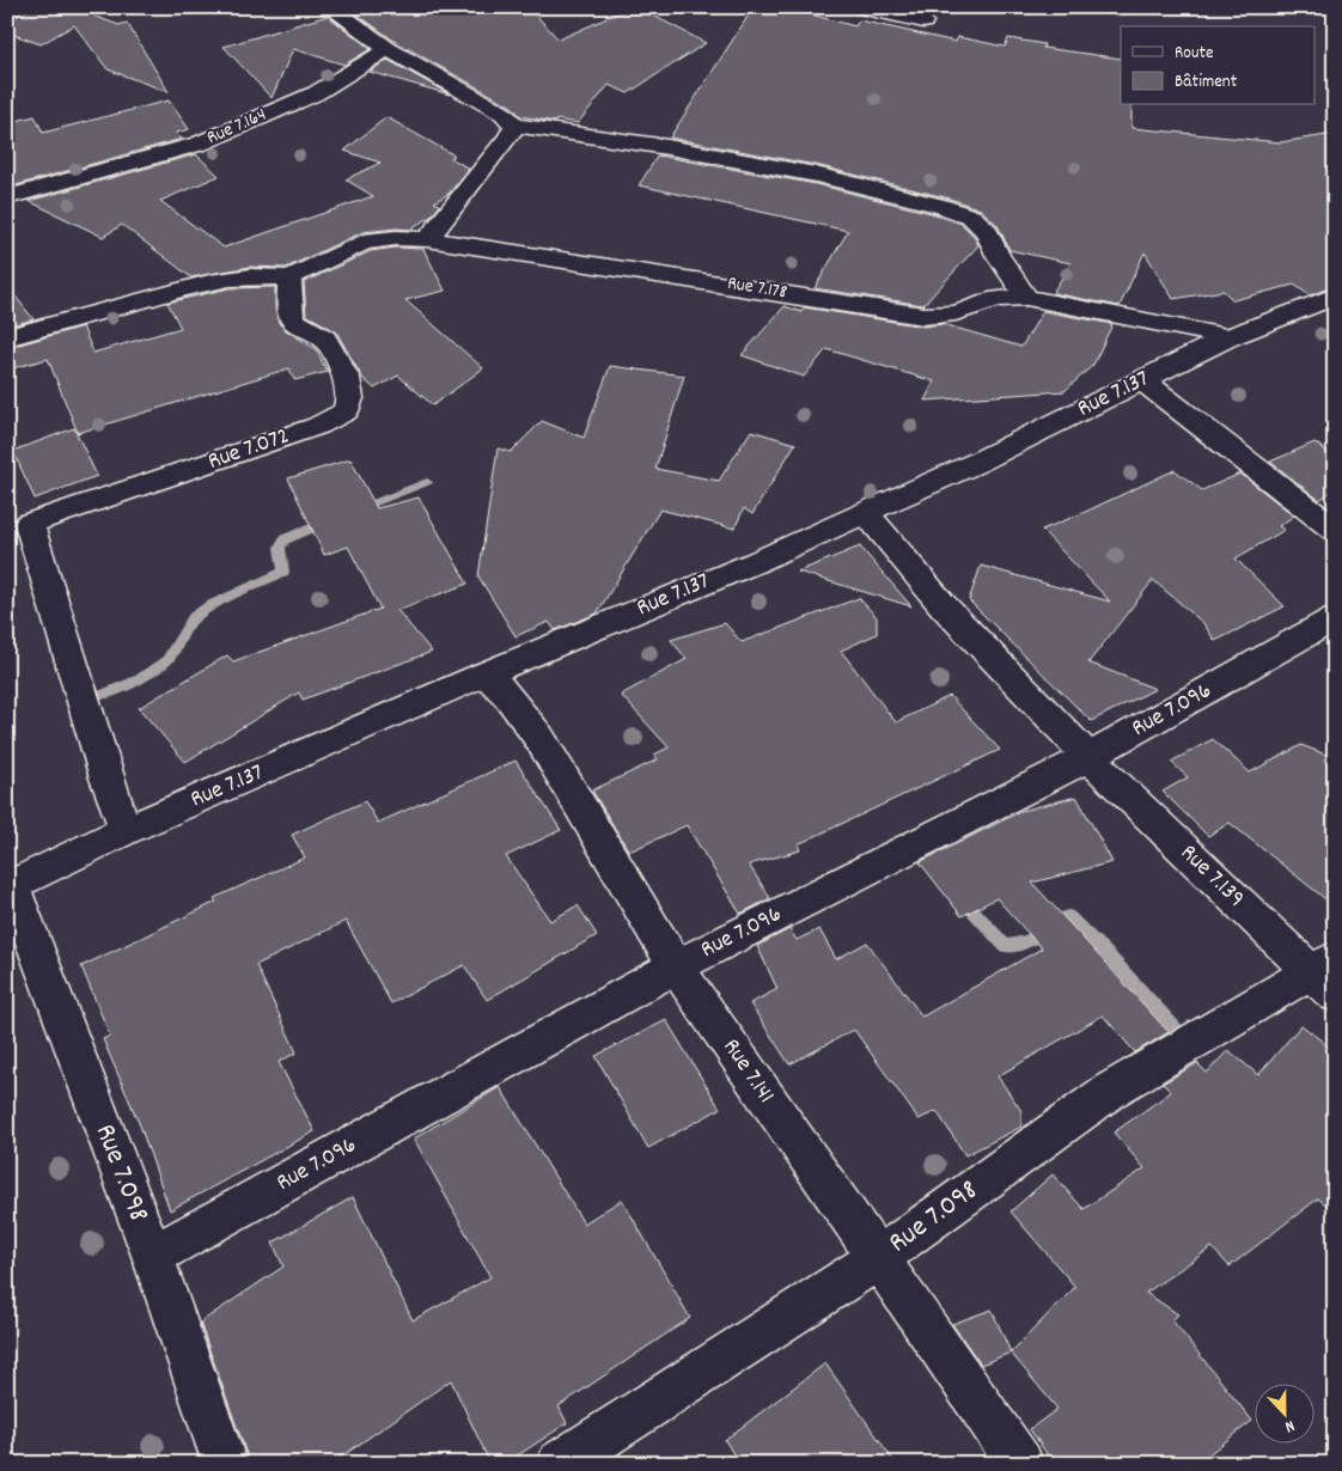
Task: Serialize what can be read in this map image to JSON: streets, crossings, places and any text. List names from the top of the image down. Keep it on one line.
{"streets":{"street":["Rue 7.164","Rue 7.178","Rue 7.137","Rue 7.072","Rue 7.096","Rue 7.139","Rue 7.141","Rue 7.098"]},"crossings":[["Rue 7.178","Rue 7.137"],["Rue 7.178","Rue 7.072"],["Rue 7.137","Rue 7.072"],["Rue 7.137","Rue 7.139"],["Rue 7.137","Rue 7.141"],["Rue 7.137","Rue 7.098"],["Rue 7.096","Rue 7.139"],["Rue 7.096","Rue 7.141"],["Rue 7.096","Rue 7.098"],["Rue 7.139","Rue 7.098"],["Rue 7.141","Rue 7.098"]],"legend":["Route","Bâtiment"],"north":"bottom"}
